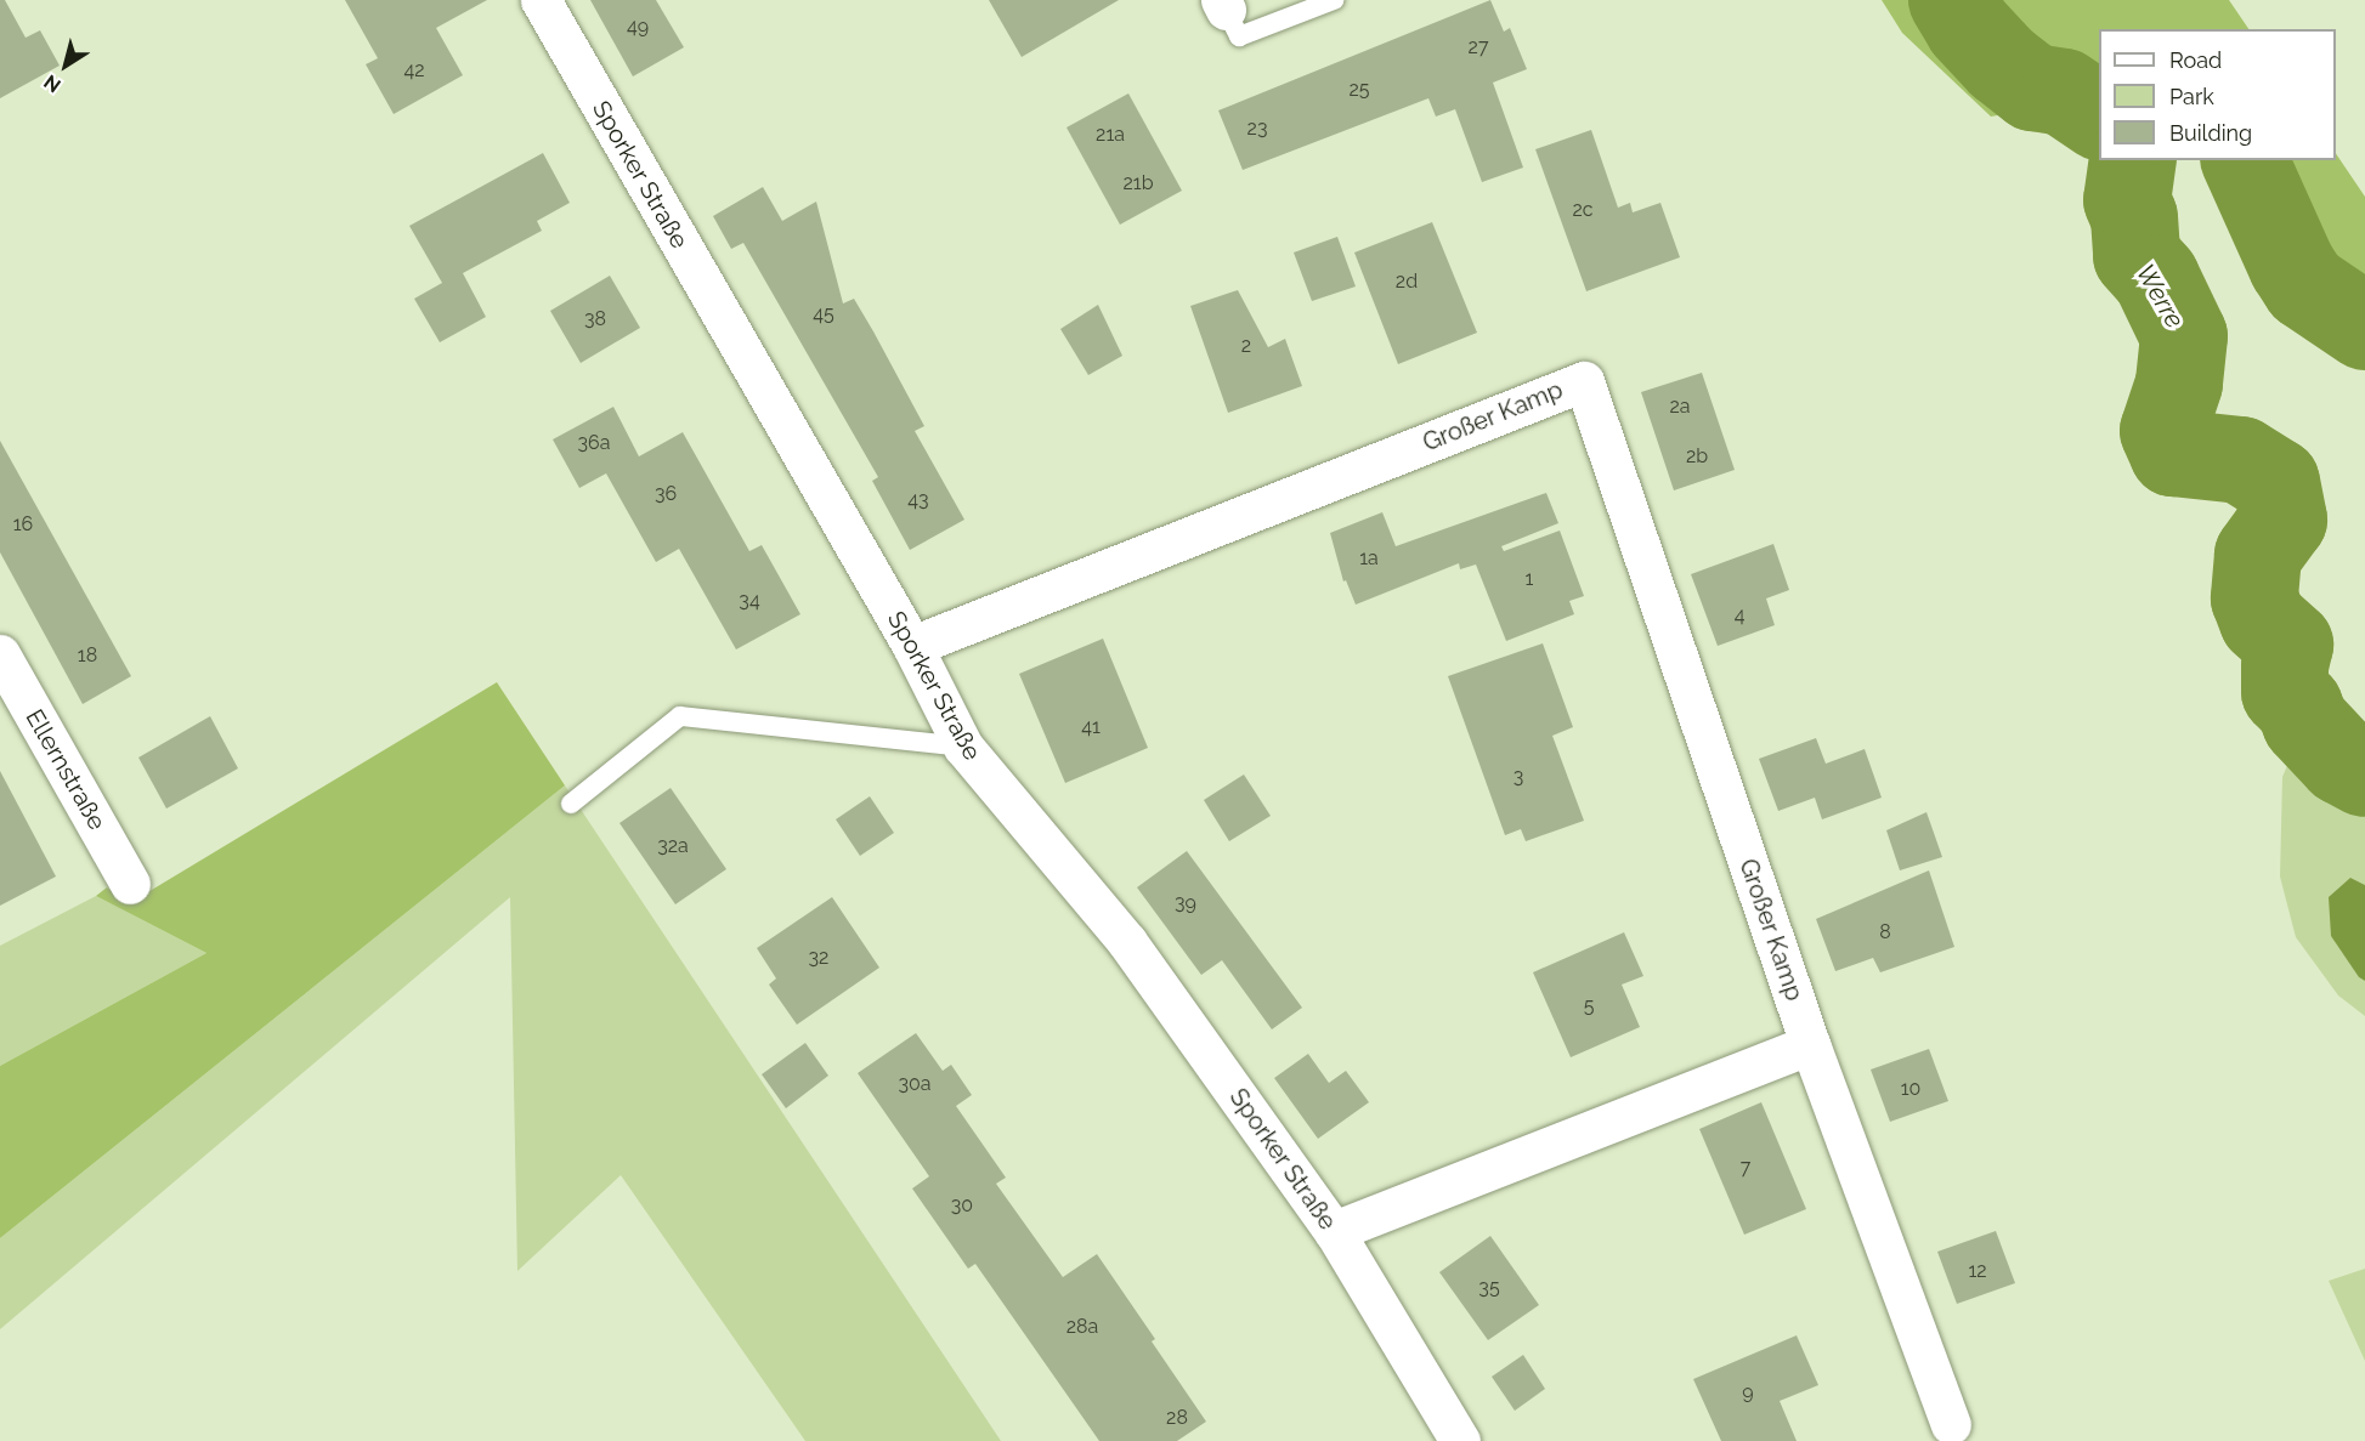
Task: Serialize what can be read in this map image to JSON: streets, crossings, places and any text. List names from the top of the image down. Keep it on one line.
{"streets":{"street":["Sporker Straße","Großer Kamp","Ellernstraße"]},"crossings":[["Sporker Straße","Großer Kamp"]],"water":["Werre"],"house_numbers":["49","27","42","25","23","21a","21b","2c","2d","45","38","2","2a","36a","2b","36","43","16","1a","1","34","4","18","41","3","32a","39","8","32","5","30a","10","7","30","12","35","28a","9","28"],"legend":["Road","Park","Building"],"north":"bottom left"}
